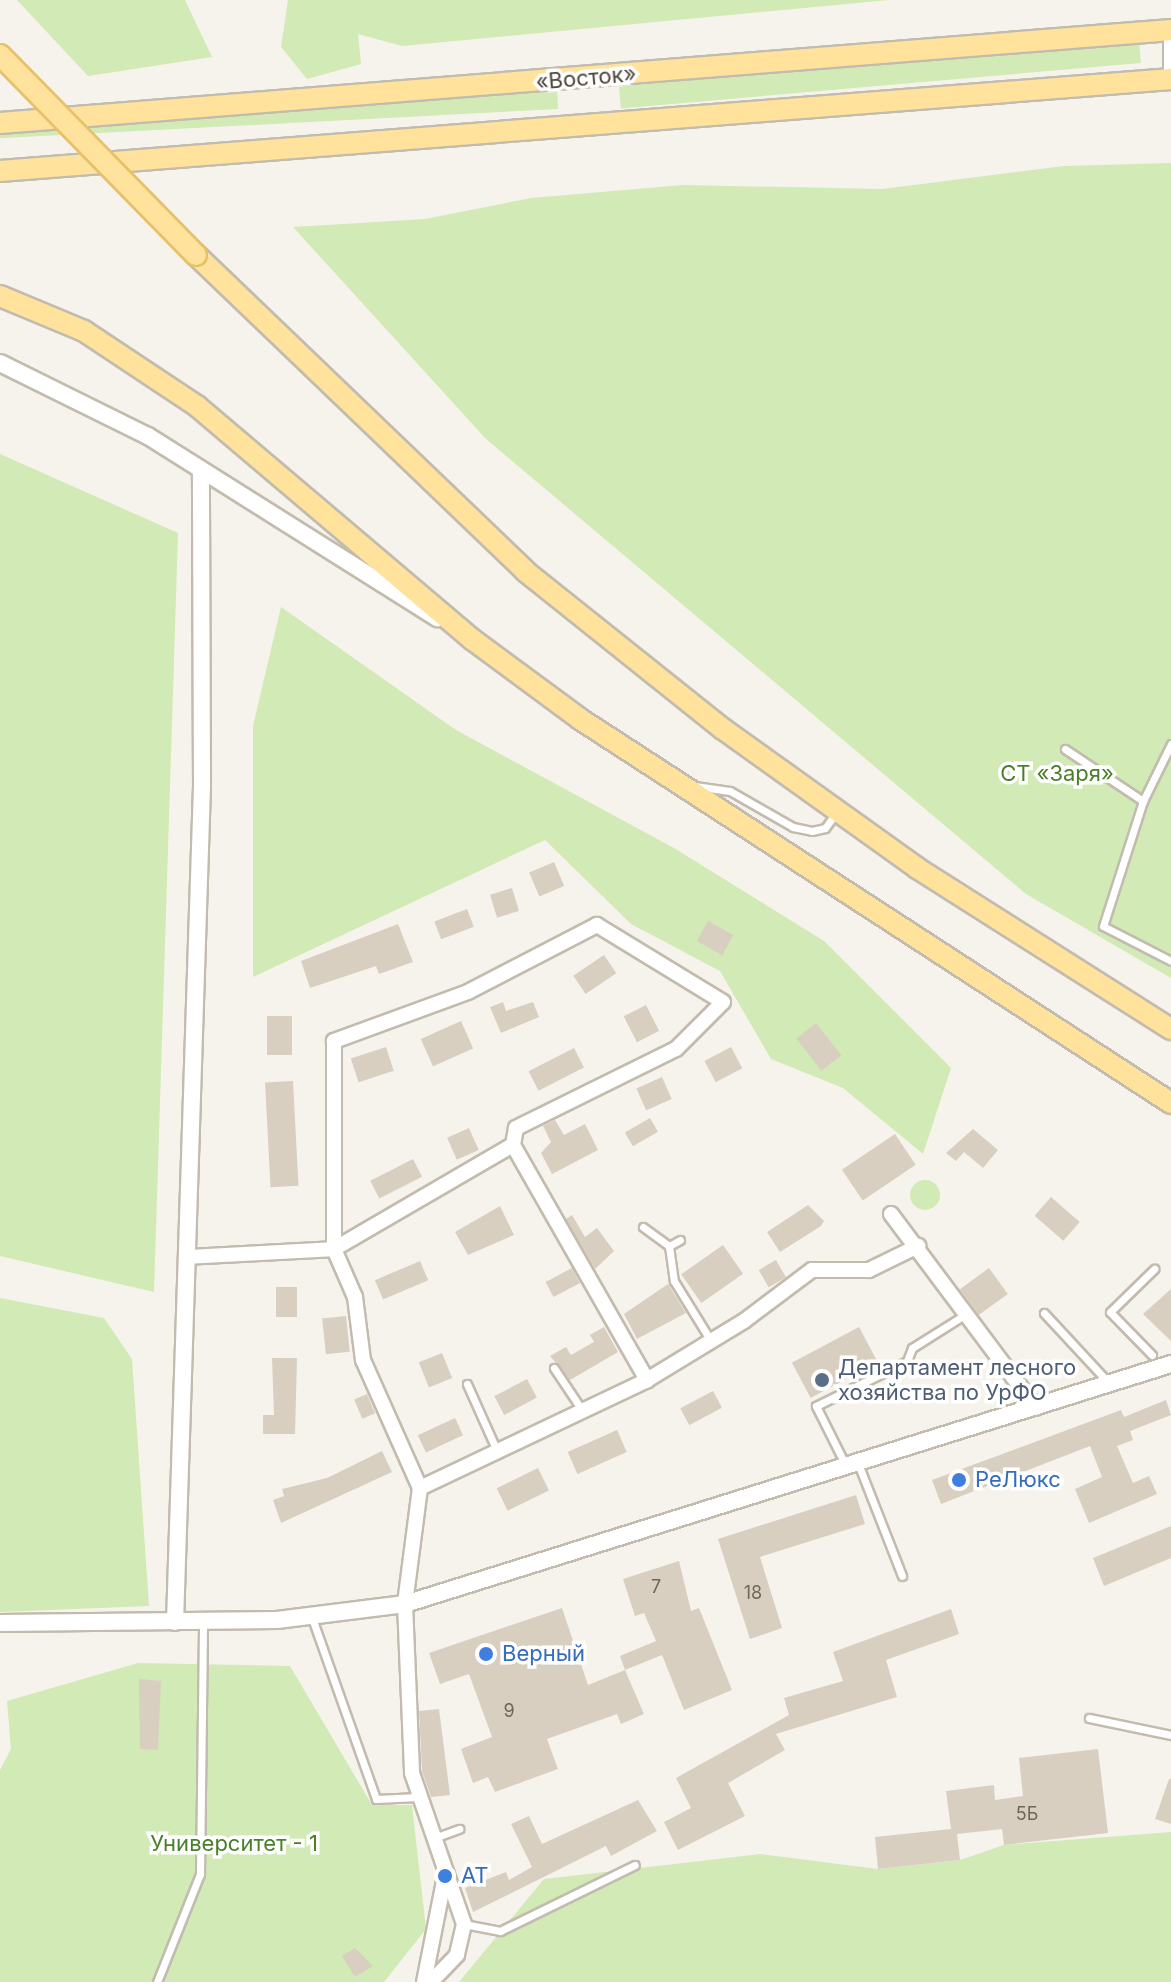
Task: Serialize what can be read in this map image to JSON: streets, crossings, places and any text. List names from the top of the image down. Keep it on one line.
{"streets":{"main road":["«Восток»"]},"parks":["СТ «Заря»","Университет - 1"],"places":["Департамент лесного хозяйства по УрФО","РеЛюкс","Верный","AT"],"house_numbers":["7","18","9","5Б"]}
